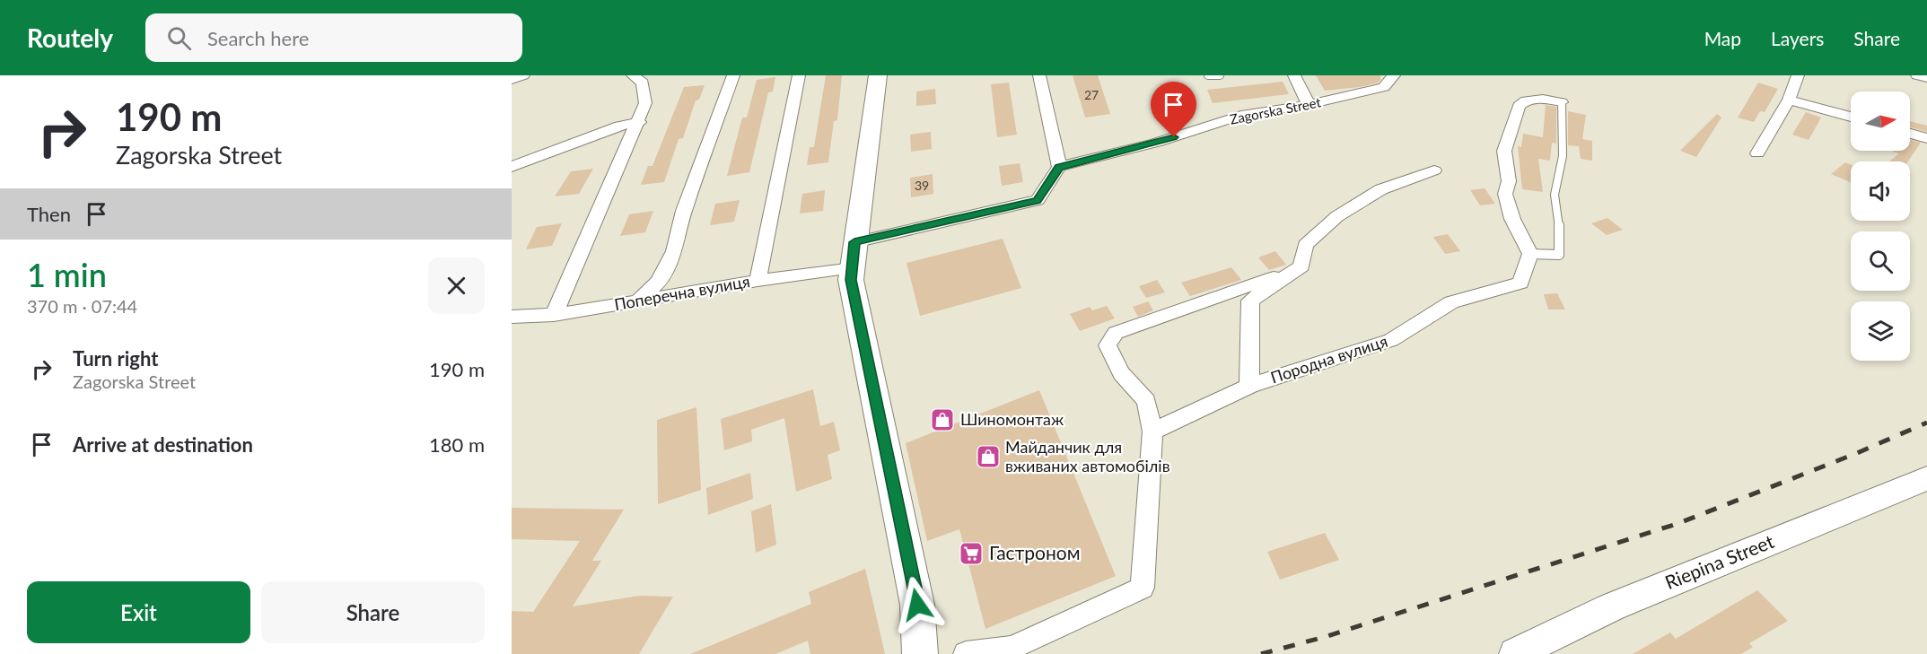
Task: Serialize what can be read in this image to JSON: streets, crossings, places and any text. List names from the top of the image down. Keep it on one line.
{"streets":{"street":["Zagorska Street","Поперечна вулиця","Породна вулиця","Riepina Street"]},"places":{"shop":["Шиномонтаж","Майданчик для вживаних автомобілів"],"supermarket":["Гастроном"]},"house_numbers":["27","39"],"north":"right","page":{"header":"Routely","search":"Search here","nav":["Map","Layers","Share"],"turn":["190 m","Zagorska Street"],"then":"Then","heading":["1 min","370 m · 07:44"],"list":[{"name":"Turn right","note":"Zagorska Street","value":"190 m"},{"name":"Arrive at destination","value":"180 m"}],"buttons":["Exit","Share"]}}
